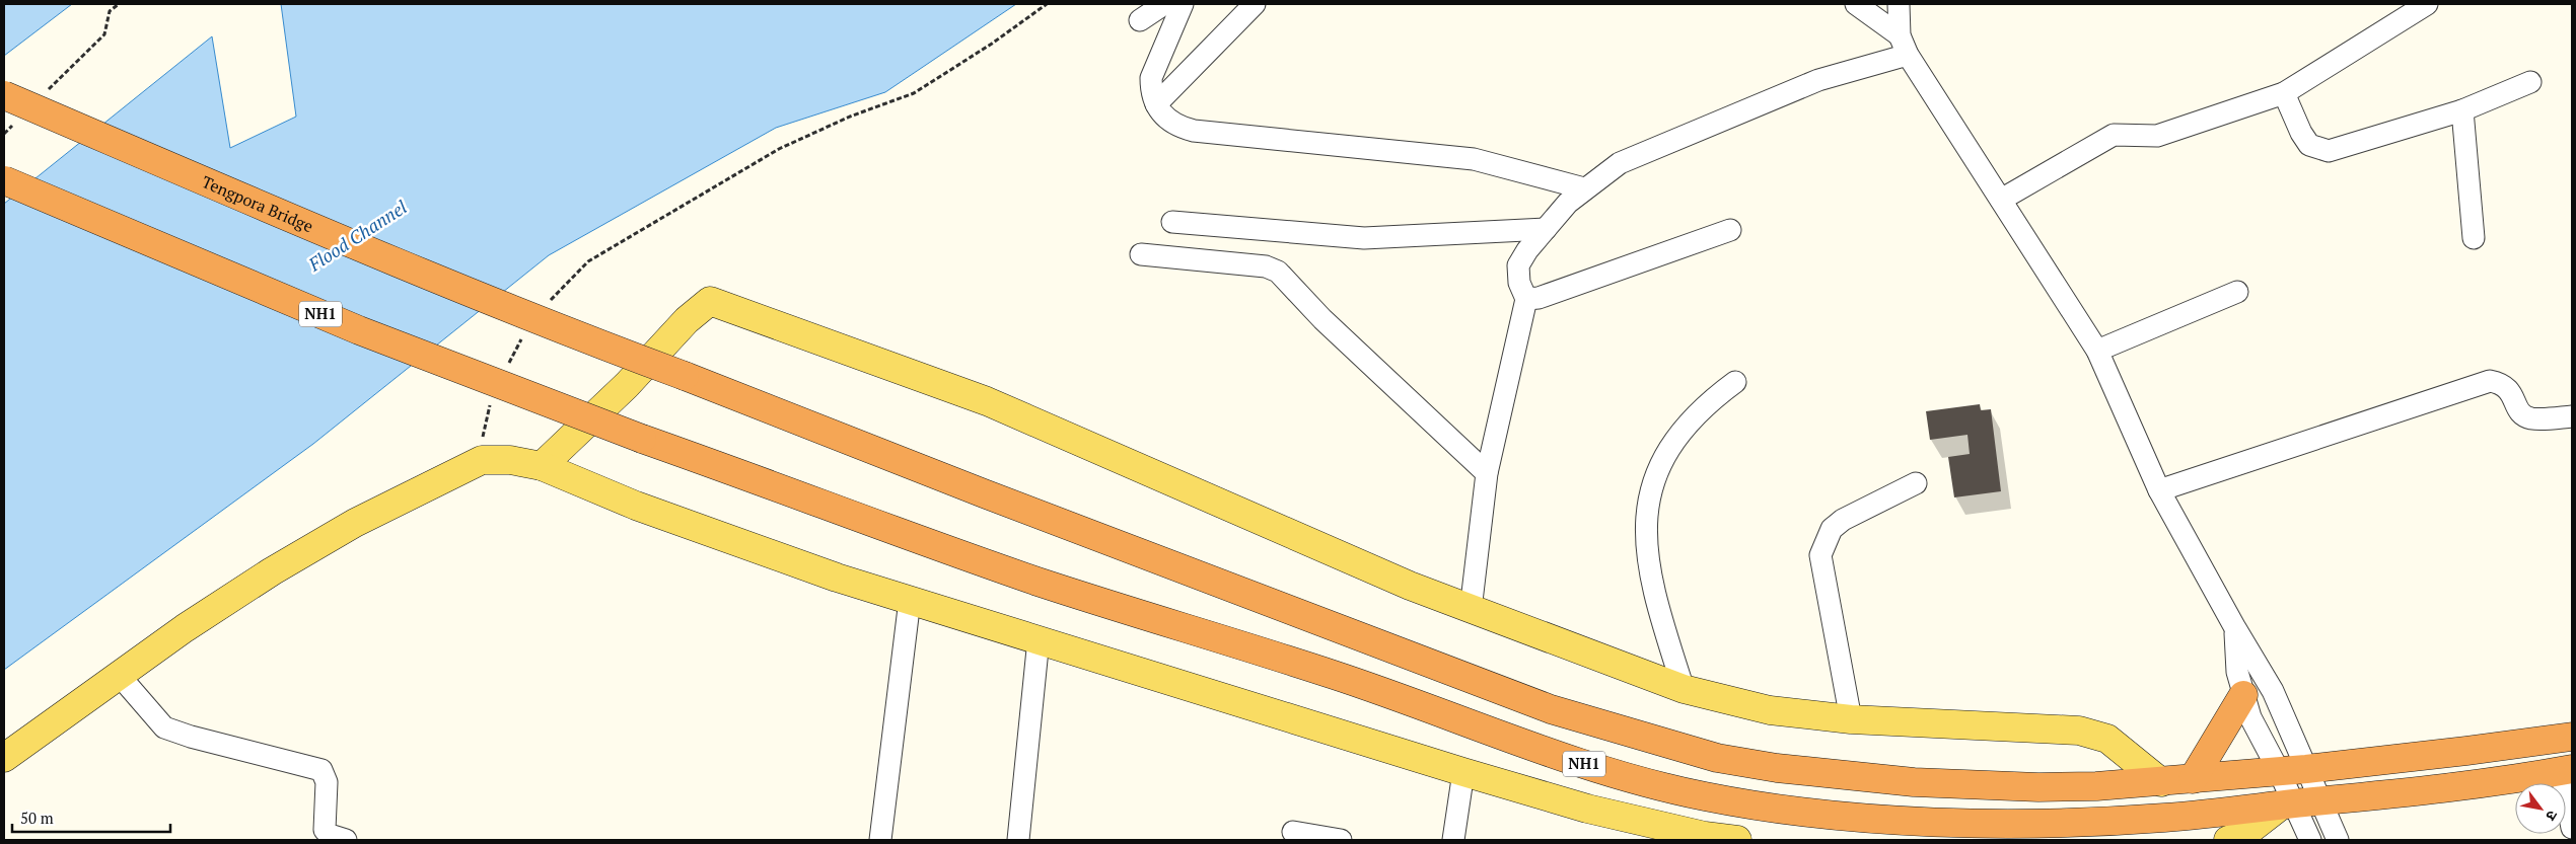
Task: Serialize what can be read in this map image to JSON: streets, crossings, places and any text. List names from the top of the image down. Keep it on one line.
{"streets":{"highway":["Tengpora Bridge","NH1"]},"crossings":[["Tengpora Bridge","NH1"]],"water":["Flood Channel"],"scale_bar":"50 m","north":"bottom right"}
